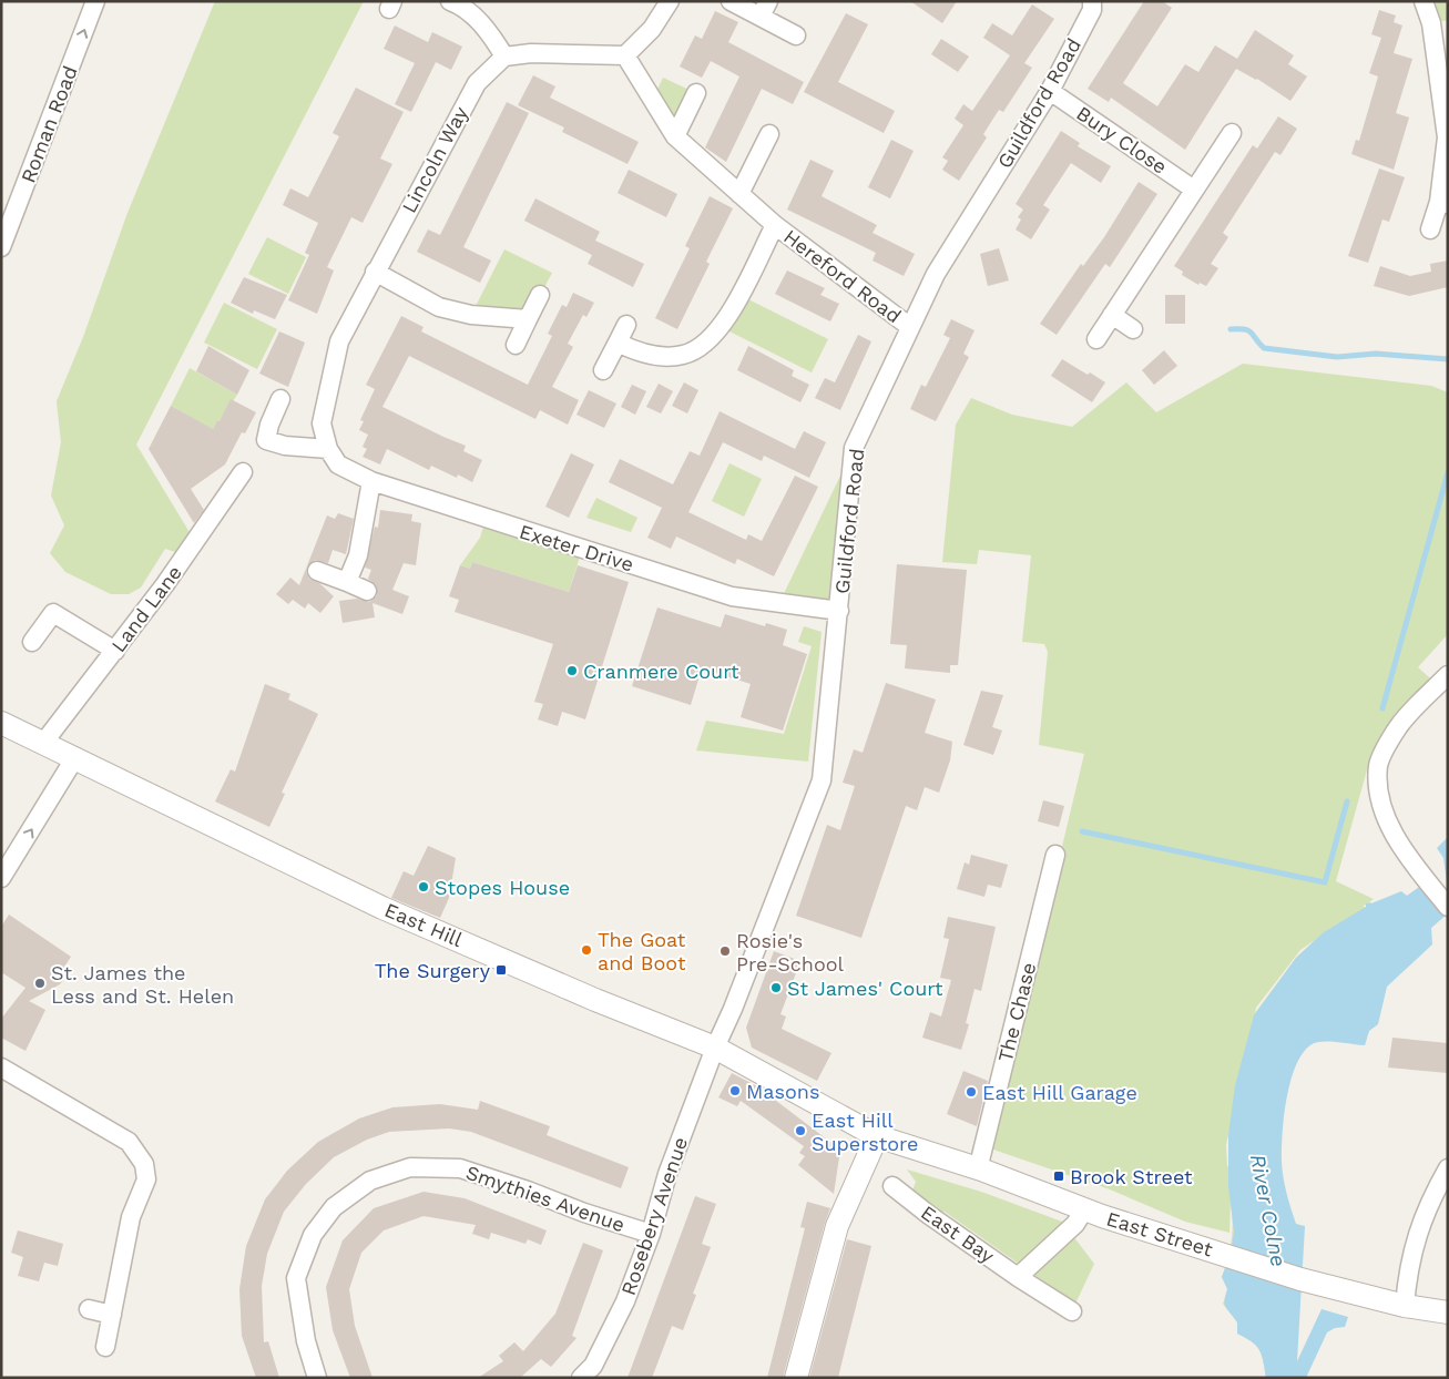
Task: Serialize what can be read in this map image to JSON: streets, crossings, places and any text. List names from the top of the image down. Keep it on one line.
{"streets":{"street":["Guildford Road","Roman Road","Bury Close","Lincoln Way","Hereford Road","Exeter Drive","Land Lane","East Hill","The Chase","Smythies Avenue","Rosebery Avenue","East Bay","East Street"]},"crossings":[["Guildford Road","Bury Close"],["Guildford Road","Hereford Road"],["Guildford Road","Exeter Drive"],["Guildford Road","East Hill"],["Guildford Road","Rosebery Avenue"],["Lincoln Way","Exeter Drive"],["Land Lane","East Hill"],["East Hill","Rosebery Avenue"],["East Hill","East Street"],["The Chase","East Street"],["Smythies Avenue","Rosebery Avenue"]],"one_way":["Roman Road"],"water":["River Colne"],"places":{"other":["Cranmere Court","Stopes House","The Goat and Boot","Rosie's Pre-School","St. James the Less and St. Helen","St James' Court","Masons","East Hill Garage","East Hill Superstore"],"transit":["The Surgery","Brook Street"]}}
